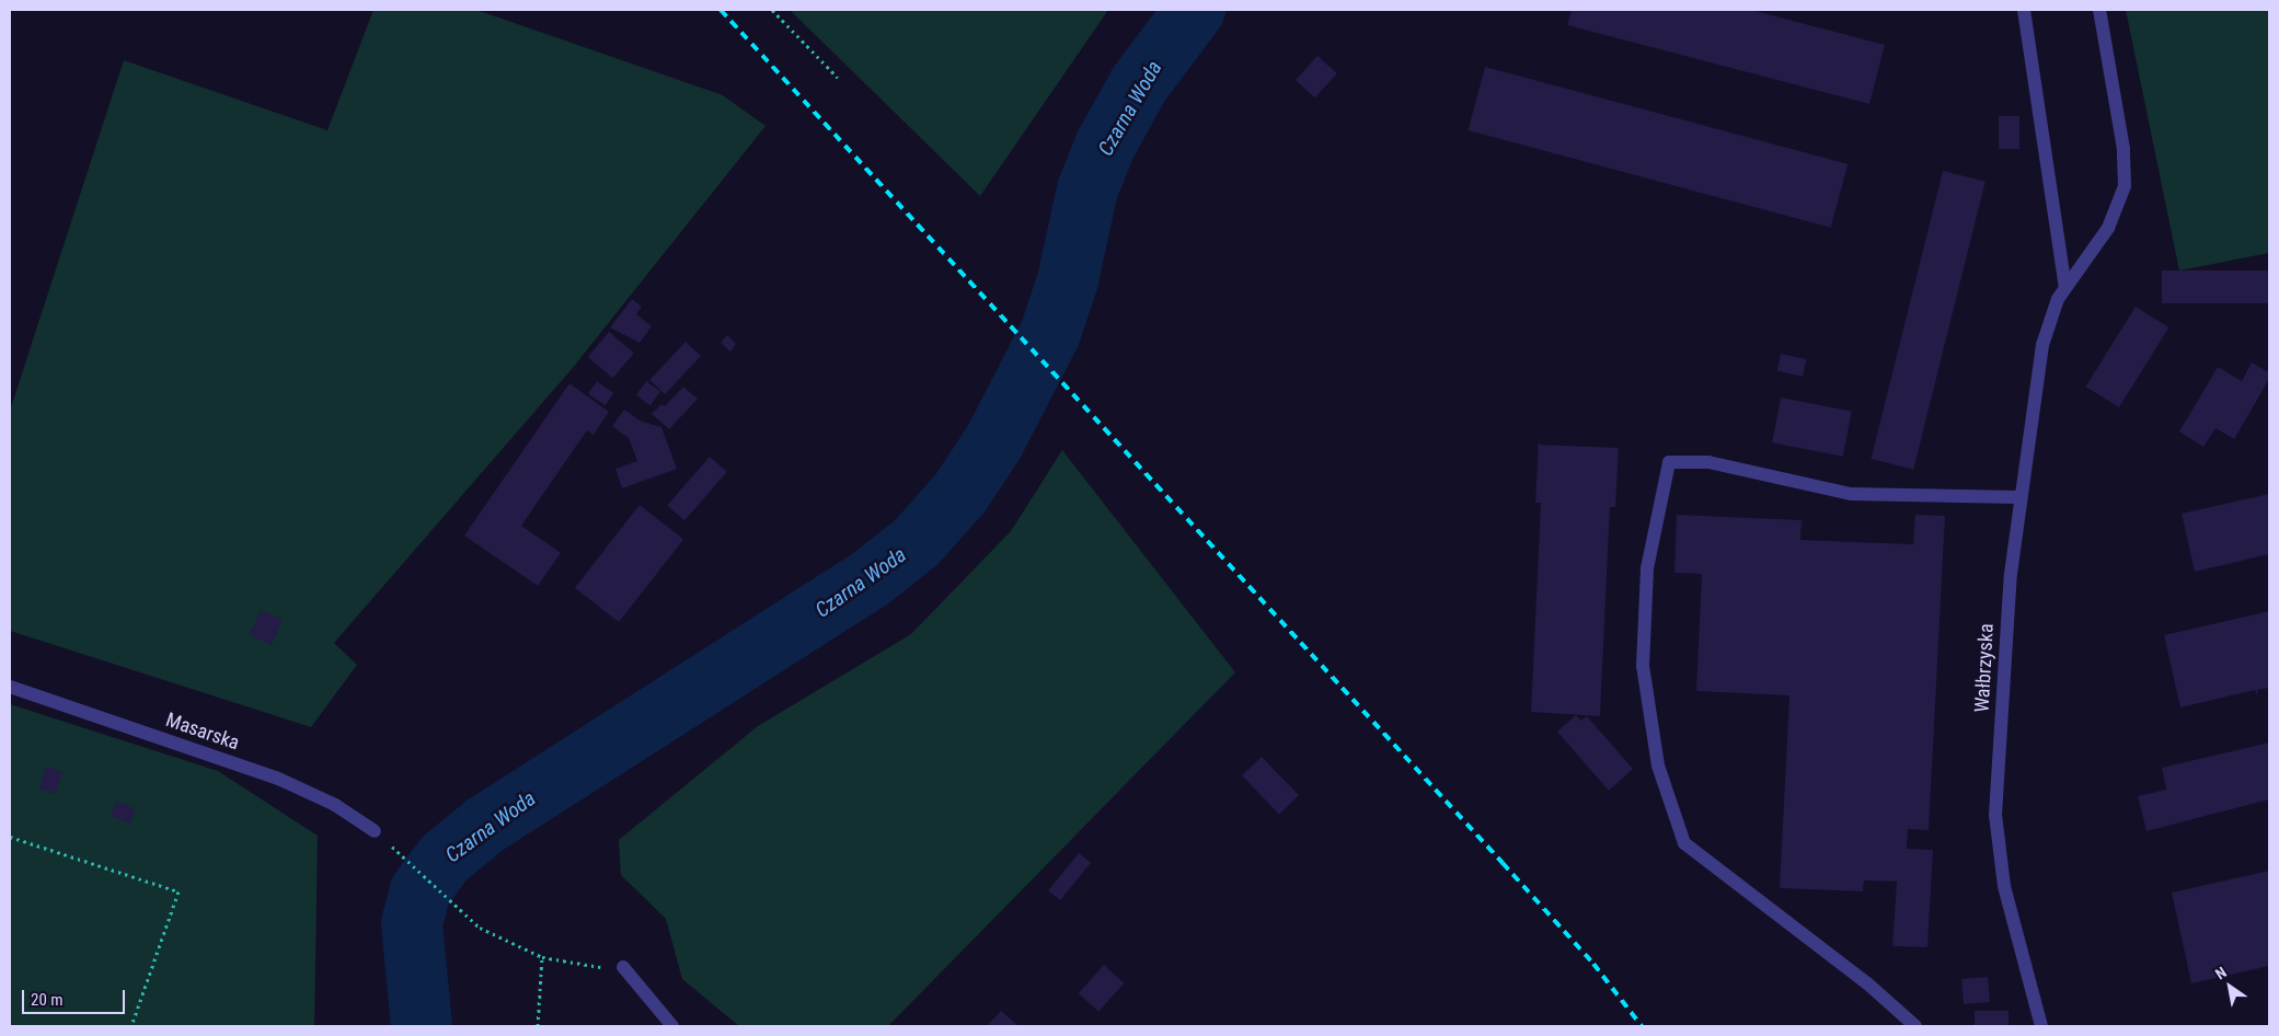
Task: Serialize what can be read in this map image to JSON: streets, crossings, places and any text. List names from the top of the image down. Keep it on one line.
{"streets":{"street":["Wałbrzyska","Masarska"]},"water":["Czarna Woda"],"scale_bar":"20 m","north":"top left"}
